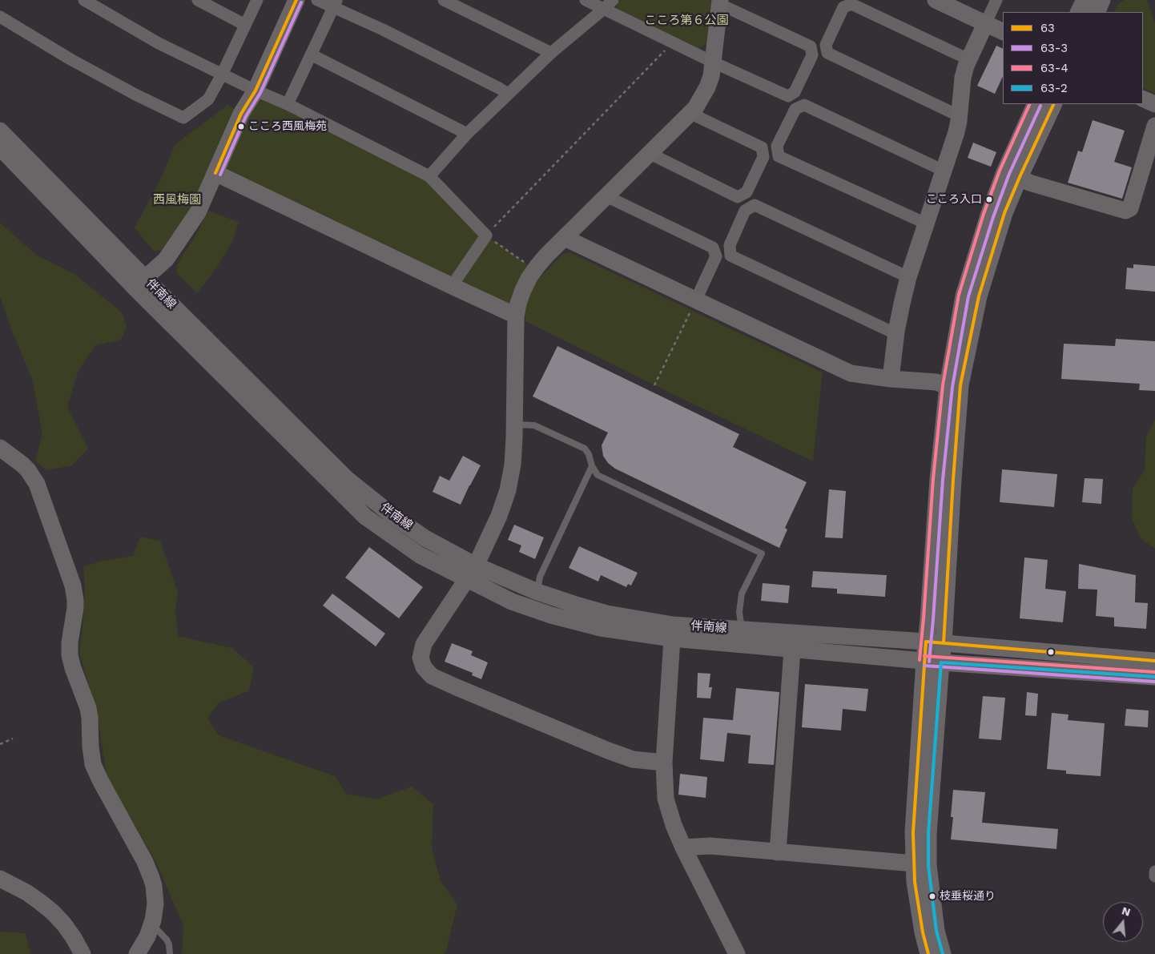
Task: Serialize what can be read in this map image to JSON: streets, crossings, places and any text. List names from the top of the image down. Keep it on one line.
{"streets":{"street":["伴南線"]},"parks":["こころ第６公園","西風梅園"],"places":["こころ西風梅苑","こころ入口","枝垂桜通り"],"lines":["transit line 63","transit line 63-3","transit line 63-4","transit line 63-2"],"legend":["63","63-3","63-4","63-2"],"north":"top"}
